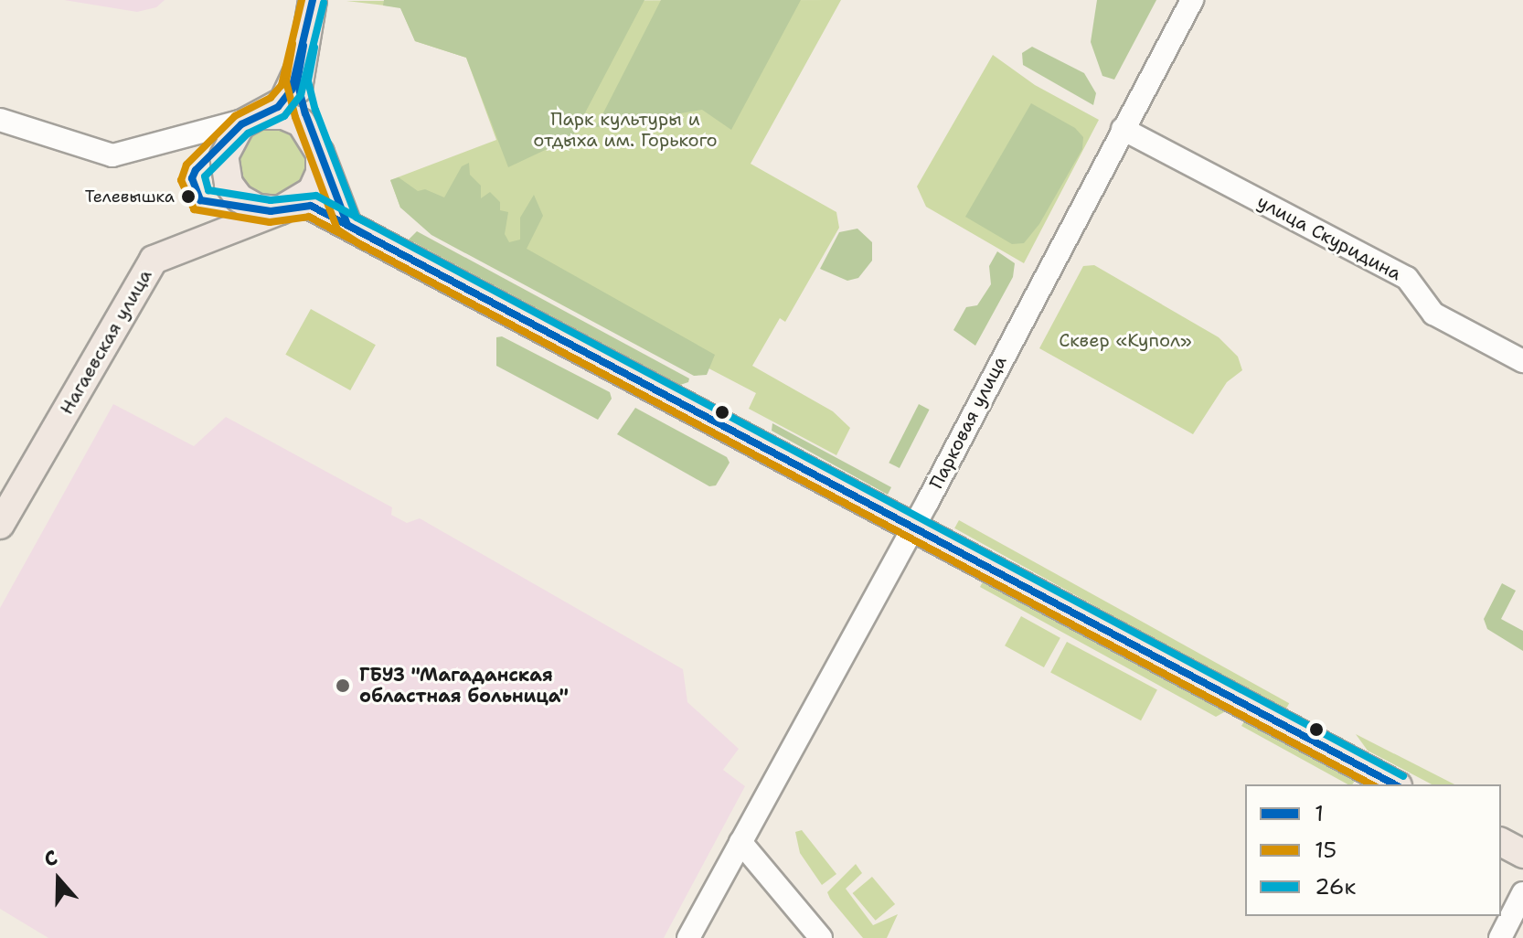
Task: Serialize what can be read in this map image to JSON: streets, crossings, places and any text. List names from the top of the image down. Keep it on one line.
{"streets":{"main road":["Нагаевская улица"],"street":["улица Скуридина","Парковая улица"]},"crossings":[["улица Скуридина","Парковая улица"]],"parks":["Парк культуры и отдыха им. Горького","Сквер «Купол»"],"places":["Телевышка","ГБУЗ \"Магаданская областная больница\""],"lines":["transit line 1","transit line 15","transit line 26к"],"legend":["1","15","26к"],"north":"top"}
